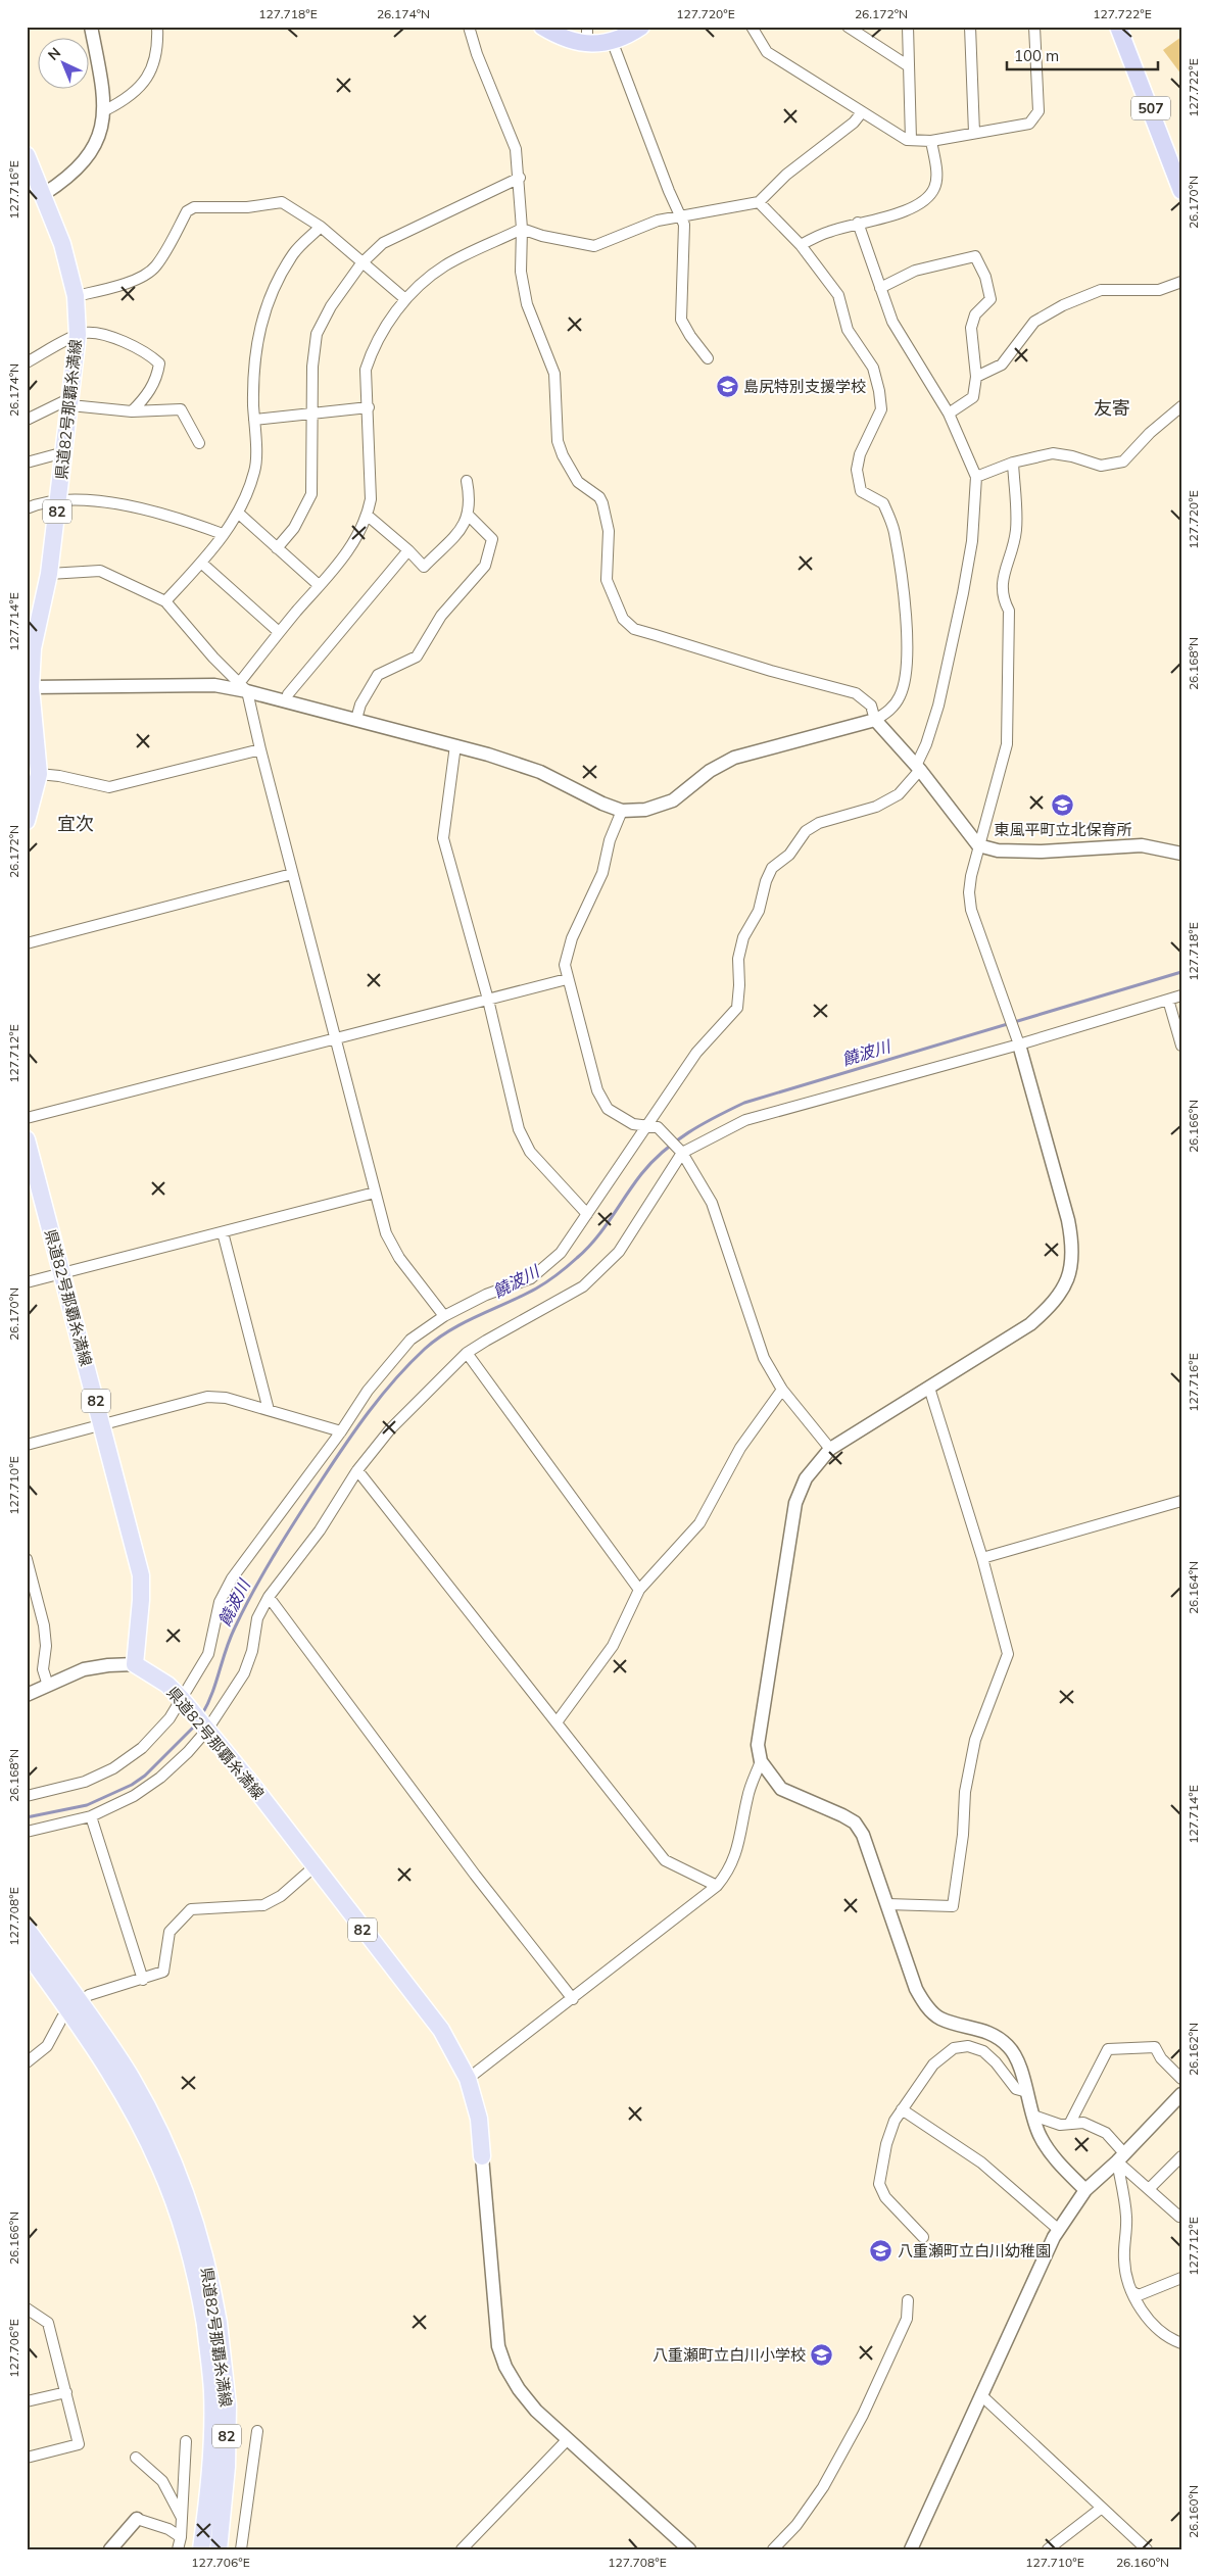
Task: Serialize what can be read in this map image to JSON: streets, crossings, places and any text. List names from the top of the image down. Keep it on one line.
{"streets":{"highway":["507"],"main road":["県道82号那覇糸満線","82"]},"districts":["友寄","宜次"],"water":["饒波川"],"places":{"school or university":["島尻特別支援学校","東風平町立北保育所","八重瀬町立白川幼稚園","八重瀬町立白川小学校"]},"scale_bar":"100 m","north":"top left","coordinates":["127.718°E","26.174°N","127.720°E","26.172°N","127.722°E","127.716°E","26.170°N","127.714°E","26.168°N","127.712°E","26.166°N","127.710°E","26.164°N","127.708°E","26.162°N","127.706°E","26.160°N"]}
